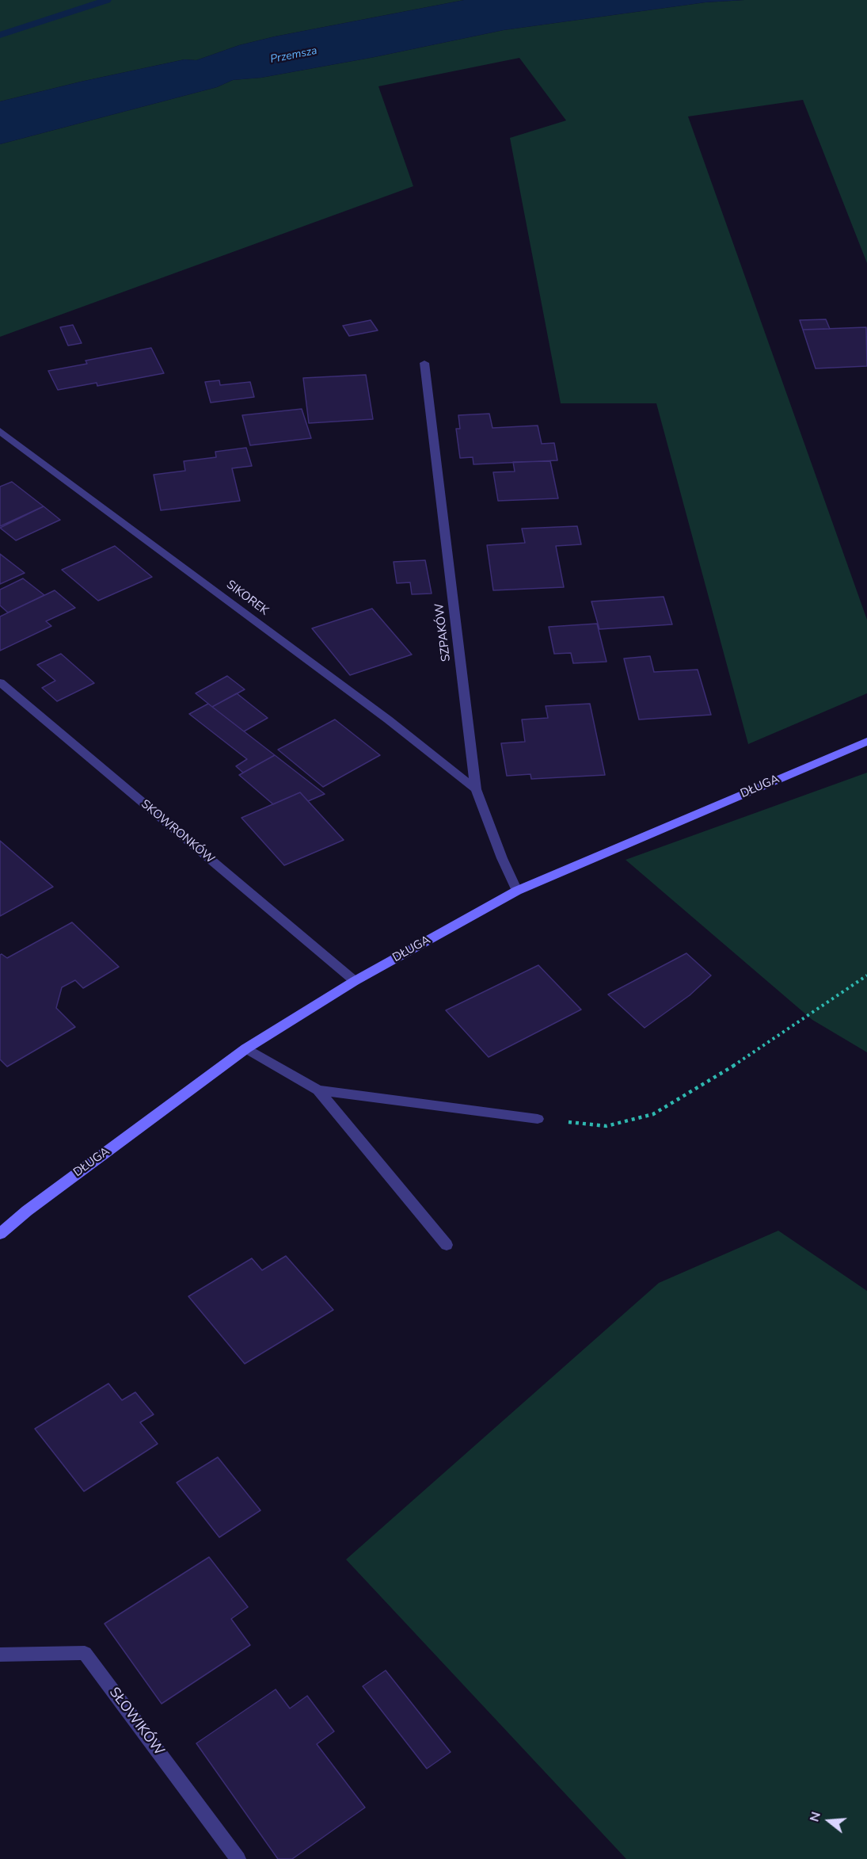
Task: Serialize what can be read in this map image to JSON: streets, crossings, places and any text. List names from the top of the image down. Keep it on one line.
{"streets":{"street":["SIKOREK","SZPAKÓW","DŁUGA","SKOWRONKÓW","SŁOWIKÓW"]},"crossings":[["SIKOREK","SZPAKÓW"],["SZPAKÓW","DŁUGA"],["DŁUGA","SKOWRONKÓW"]],"water":["Przemsza"],"north":"left"}
